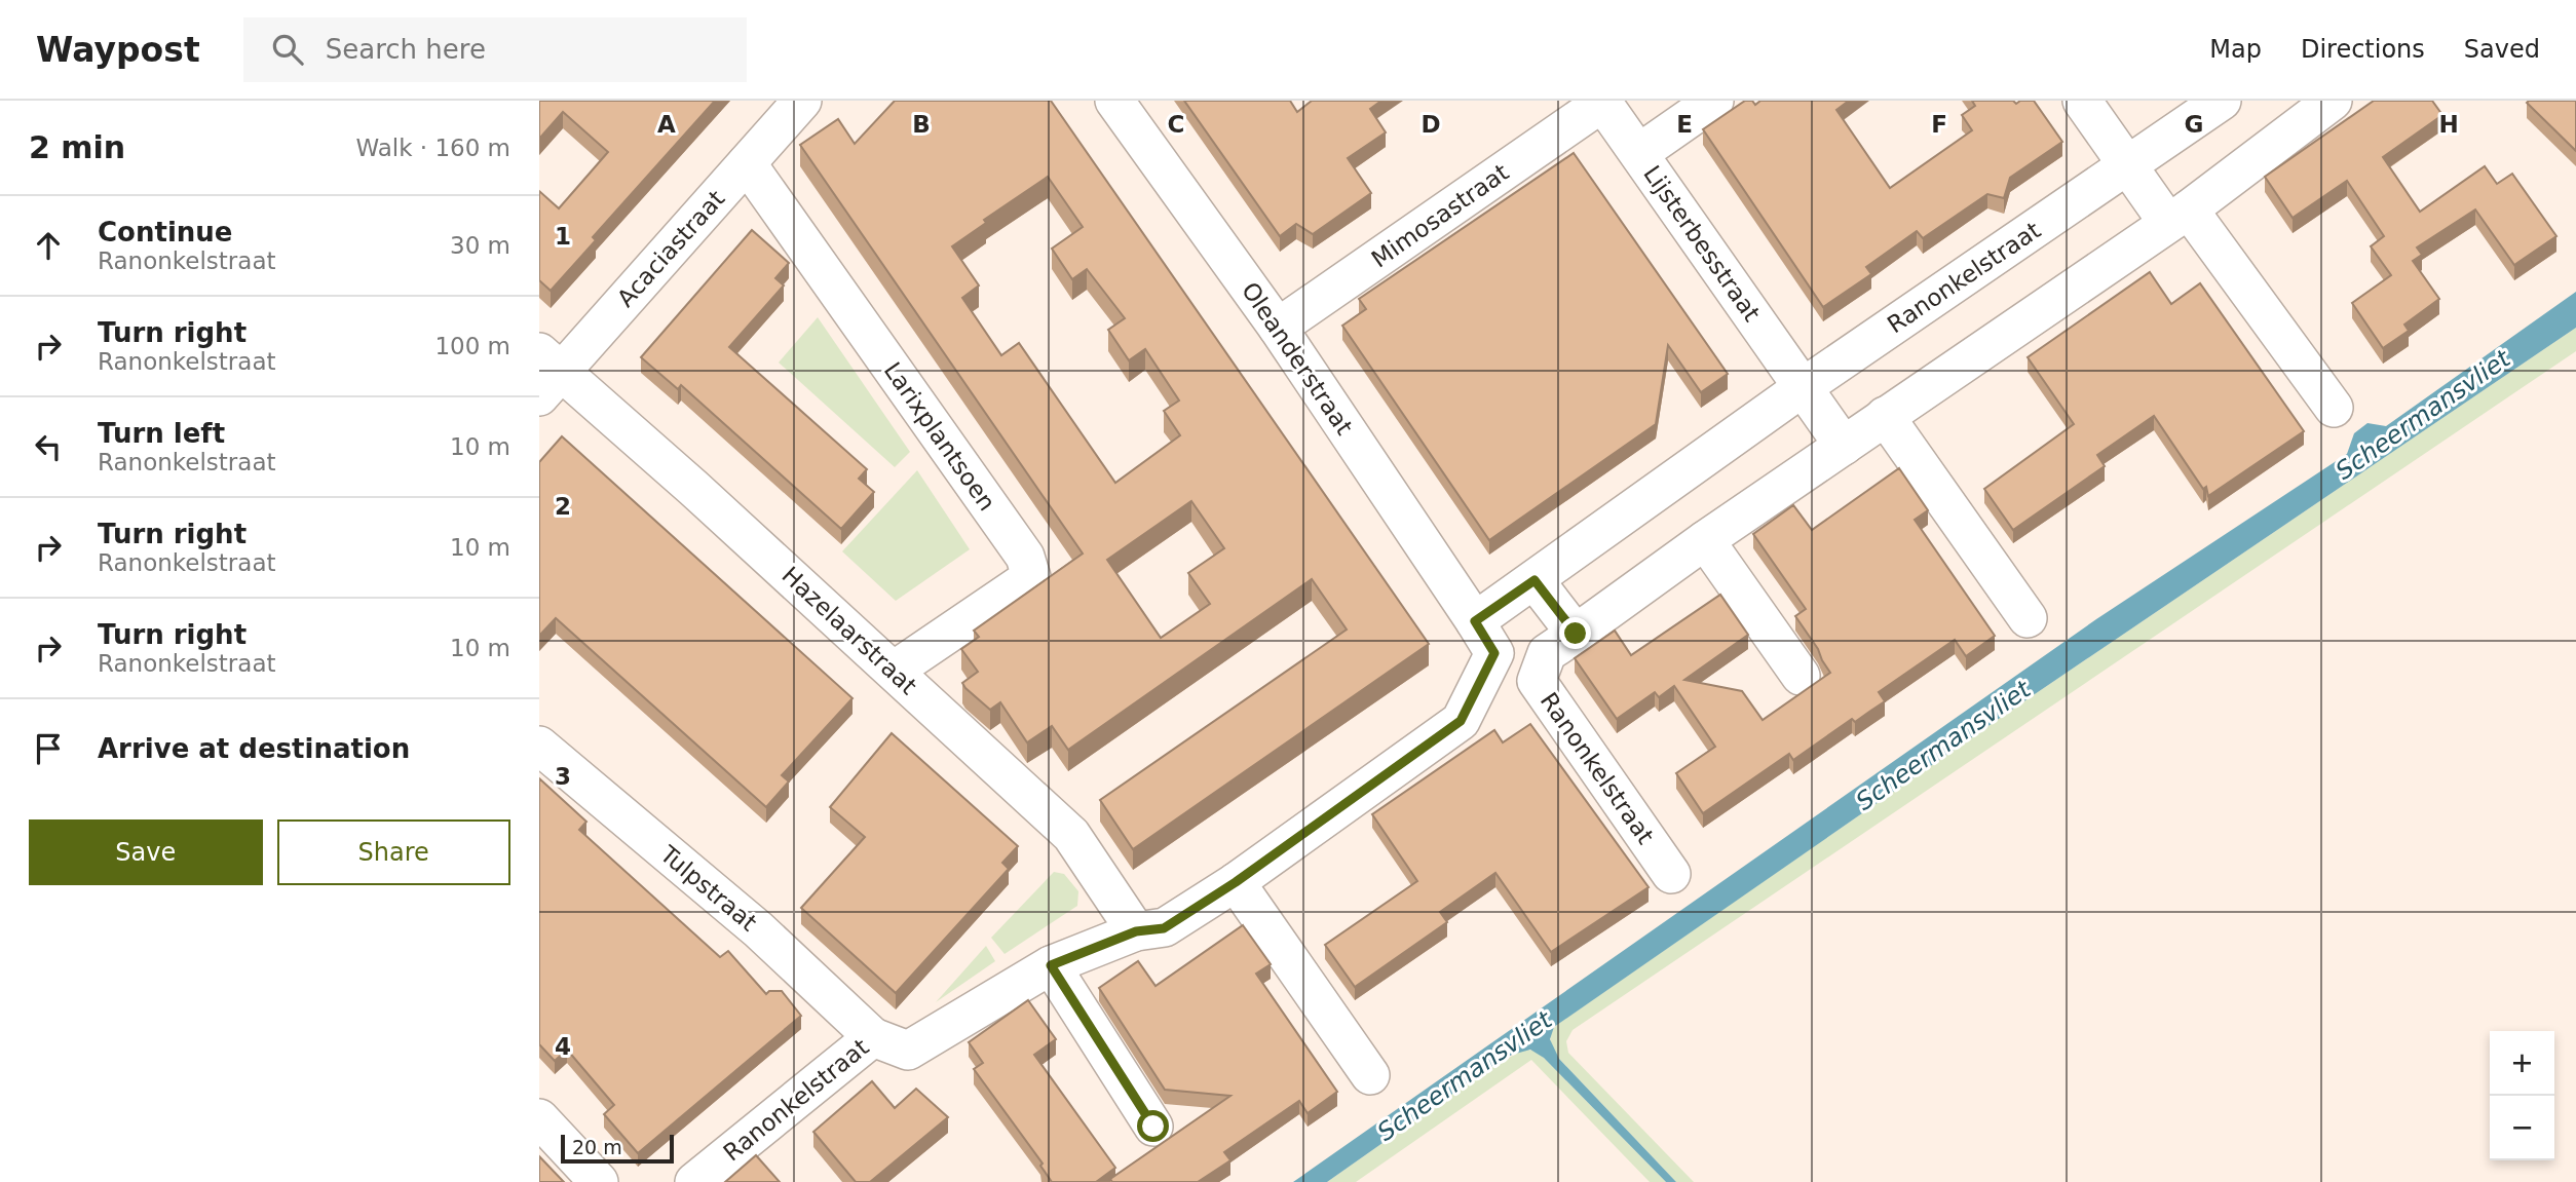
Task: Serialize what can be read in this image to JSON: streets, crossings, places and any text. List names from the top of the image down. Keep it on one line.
{"streets":{"street":["Mimosastraat","Lijsterbesstraat","Acaciastraat","Ranonkelstraat","Oleanderstraat","Larixplantsoen","Hazelaarstraat","Tulpstraat"]},"crossings":[["Mimosastraat","Lijsterbesstraat"],["Mimosastraat","Oleanderstraat"],["Lijsterbesstraat","Ranonkelstraat"],["Acaciastraat","Larixplantsoen"],["Acaciastraat","Hazelaarstraat"],["Ranonkelstraat","Oleanderstraat"],["Ranonkelstraat","Hazelaarstraat"],["Ranonkelstraat","Tulpstraat"],["Larixplantsoen","Hazelaarstraat"]],"water":["Scheermansvliet"],"scale_bar":"20 m","page":{"header":"Waypost","search":"Search here","nav":["Map","Directions","Saved"],"heading":["2 min","Walk · 160 m"],"list":[["Continue","Ranonkelstraat","30 m"],["Turn right","Ranonkelstraat","100 m"],["Turn left","Ranonkelstraat","10 m"],["Turn right","Ranonkelstraat","10 m"],["Turn right","Ranonkelstraat","10 m"],"Arrive at destination"],"buttons":["Save","Share"],"map_buttons":["+","−"],"scale":"20 m"},"grid":{"columns":["A","B","C","D","E","F","G","H"],"rows":["1","2","3","4"]}}
